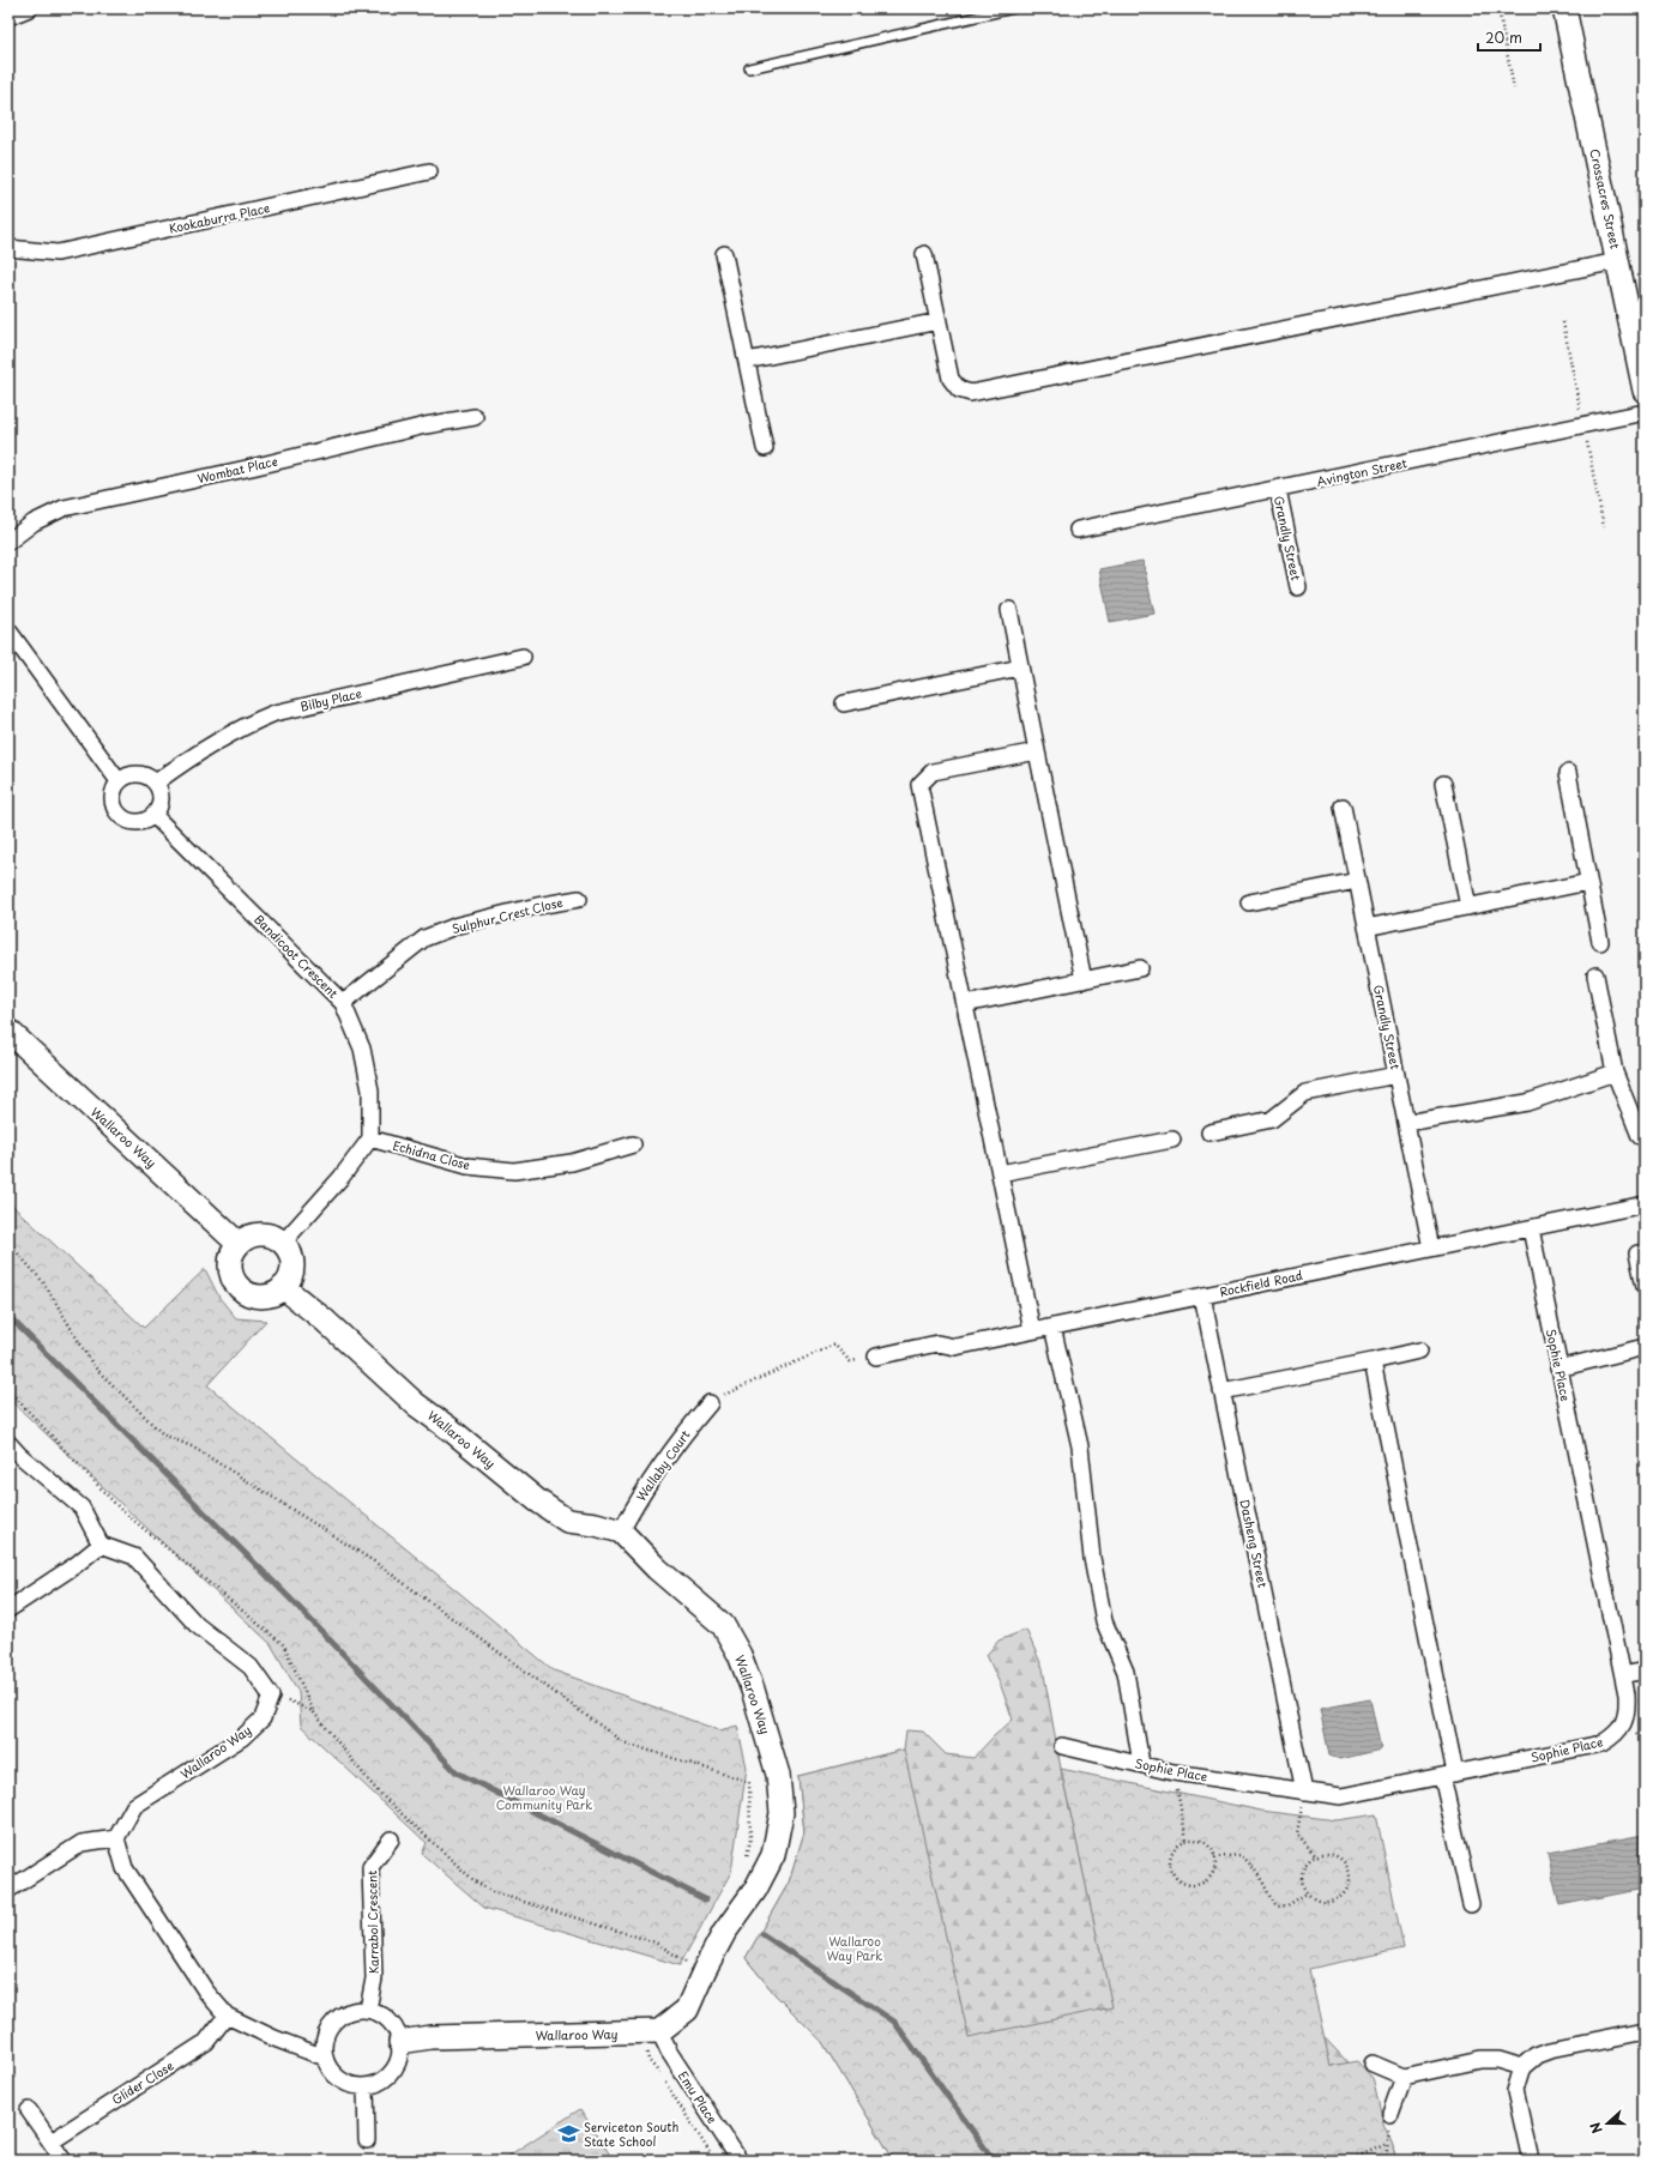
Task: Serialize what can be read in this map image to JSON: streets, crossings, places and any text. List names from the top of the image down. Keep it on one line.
{"streets":{"street":["Crossacres Street","Kookaburra Place","Wombat Place","Avington Street","Grandly Street","Bilby Place","Sulphur Crest Close","Bandicoot Crescent","Wallaroo Way","Echidna Close","Rockfield Road","Sophie Place","Wallaby Court","Dasheng Street","Karrabol Crescent","Glider Close","Emu Place"]},"crossings":[["Avington Street","Grandly Street"],["Grandly Street","Rockfield Road"],["Bilby Place","Bandicoot Crescent"],["Sulphur Crest Close","Bandicoot Crescent"],["Bandicoot Crescent","Echidna Close"],["Wallaroo Way","Wallaby Court"],["Wallaroo Way","Karrabol Crescent"],["Wallaroo Way","Emu Place"],["Rockfield Road","Sophie Place"],["Rockfield Road","Dasheng Street"],["Sophie Place","Dasheng Street"]],"parks":["Wallaroo Way Community Park","Wallaroo Way Park"],"places":{"school or university":["Serviceton South State School"]},"scale_bar":"20 m","north":"left"}
